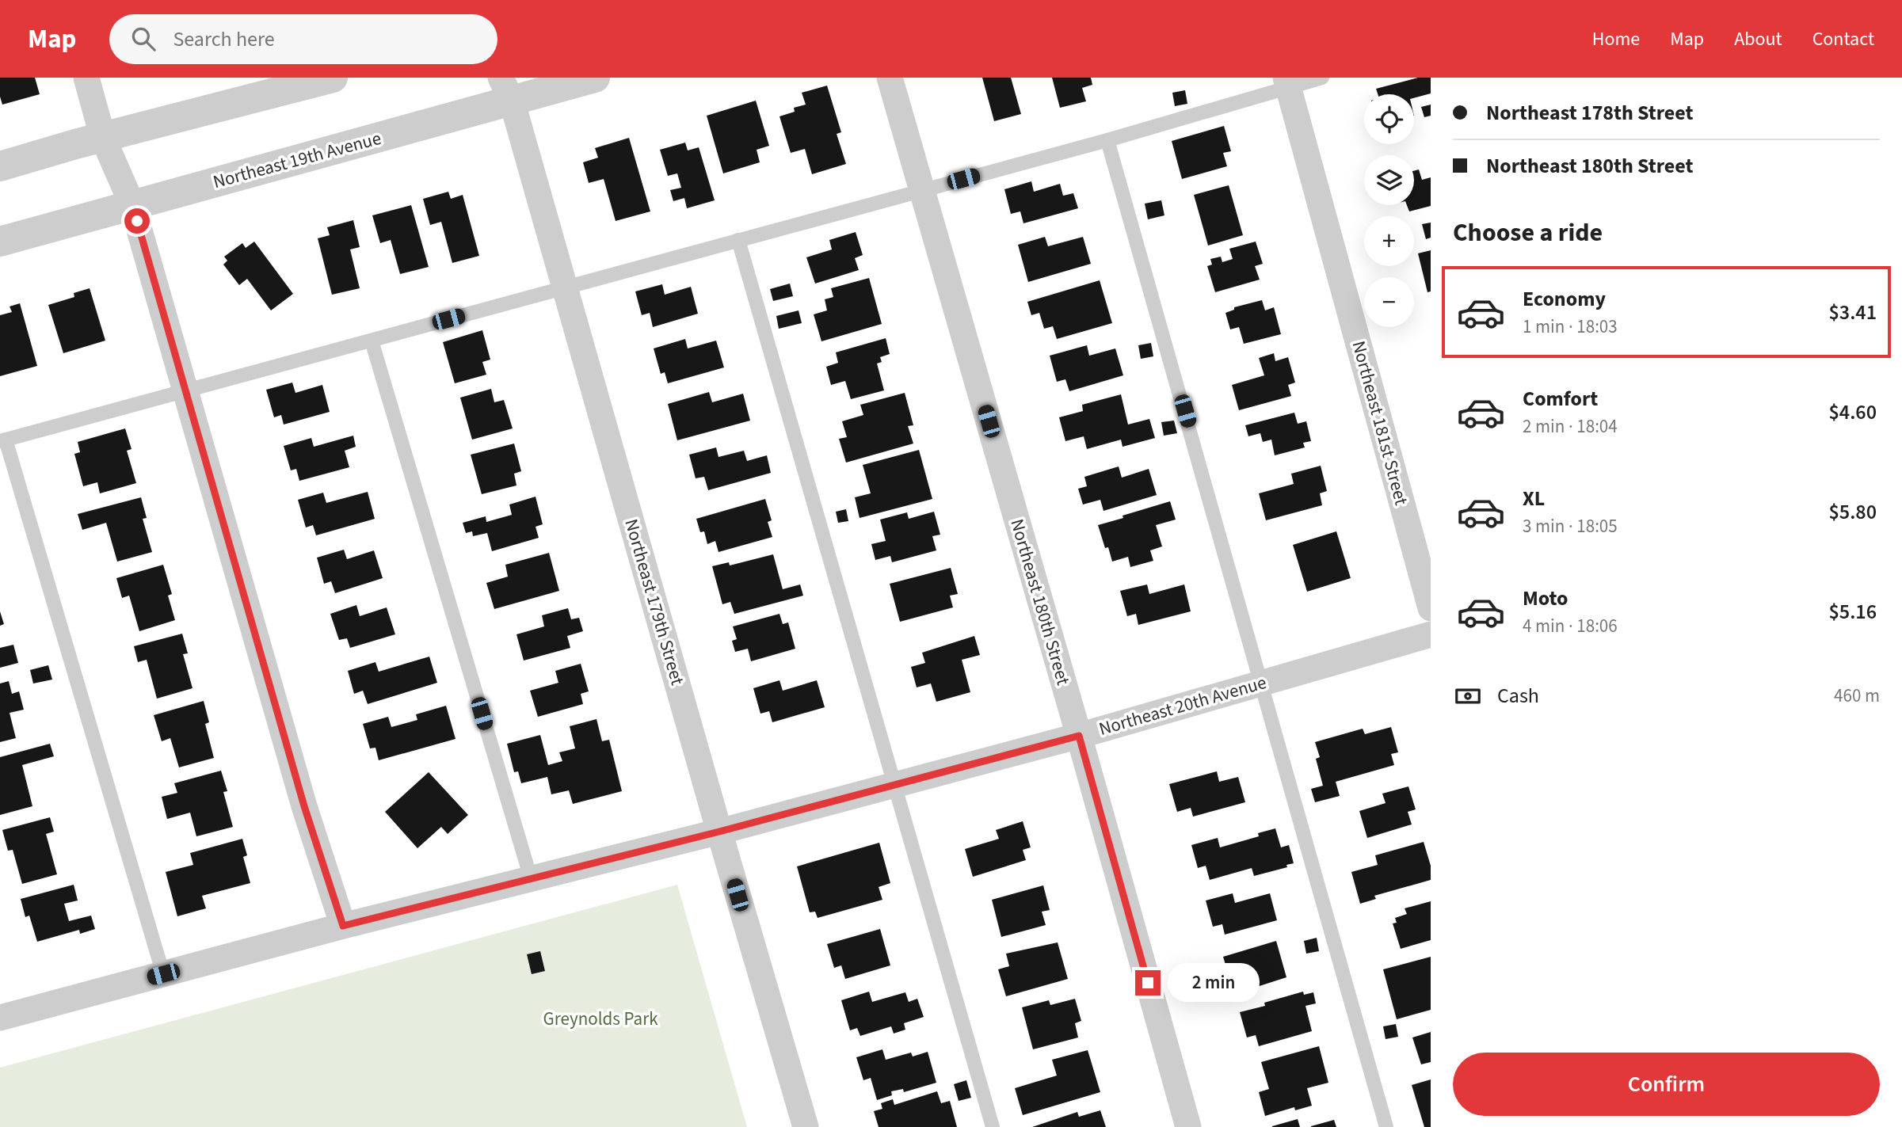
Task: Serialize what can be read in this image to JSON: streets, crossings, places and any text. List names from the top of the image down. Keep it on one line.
{"streets":{"street":["Northeast 19th Avenue","Northeast 181st Street","Northeast 179th Street","Northeast 180th Street","Northeast 20th Avenue"]},"crossings":[["Northeast 19th Avenue","Northeast 179th Street"],["Northeast 179th Street","Northeast 20th Avenue"],["Northeast 180th Street","Northeast 20th Avenue"]],"parks":["Greynolds Park"],"page":{"header":"Map","search":"Search here","nav":["Home","Map","About","Contact"],"banner":["Northeast 178th Street","Northeast 180th Street"],"map_buttons":["+","−"],"heading":"Choose a ride","list":[{"name":"Economy","note":"1 min · 18:03","value":"$3.41"},{"name":"Comfort","note":"2 min · 18:04","value":"$4.60"},{"name":"XL","note":"3 min · 18:05","value":"$5.80"},{"name":"Moto","note":"4 min · 18:06","value":"$5.16"}],"pay":["Cash","460 m"],"bubble":"2 min","buttons":"Confirm"}}
